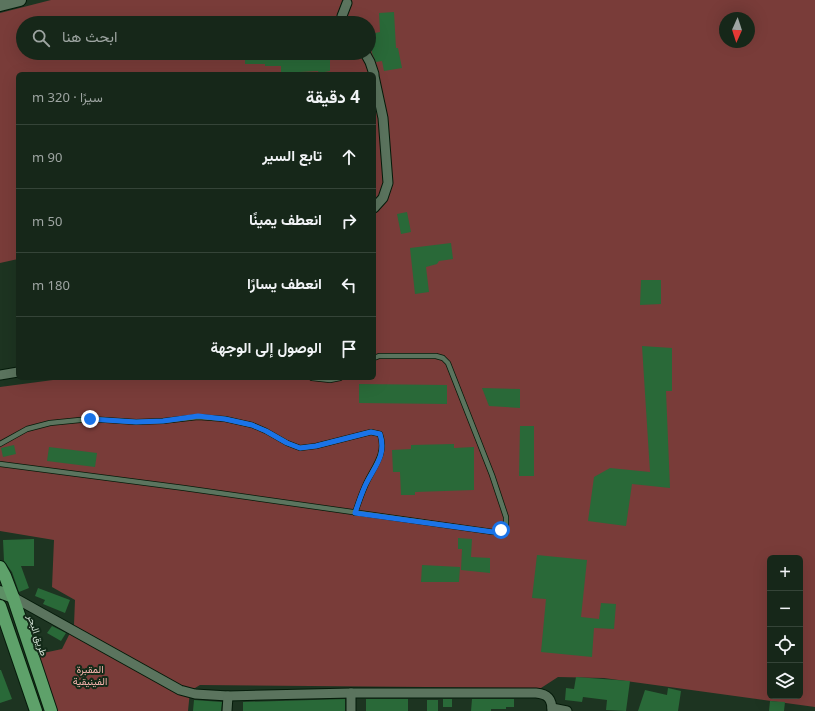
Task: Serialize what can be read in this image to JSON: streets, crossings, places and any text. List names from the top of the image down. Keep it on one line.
{"streets":{"highway":["طريق البحر"]},"parks":["المقبرة الفينيقية"],"north":"bottom","page":{"search":"ابحث هنا","heading":["4 دقيقة","سيرًا · 320 m"],"list":[["تابع السير","90 m"],["انعطف يمينًا","50 m"],["انعطف يسارًا","180 m"],"الوصول إلى الوجهة"],"map_buttons":["+","−"]}}
